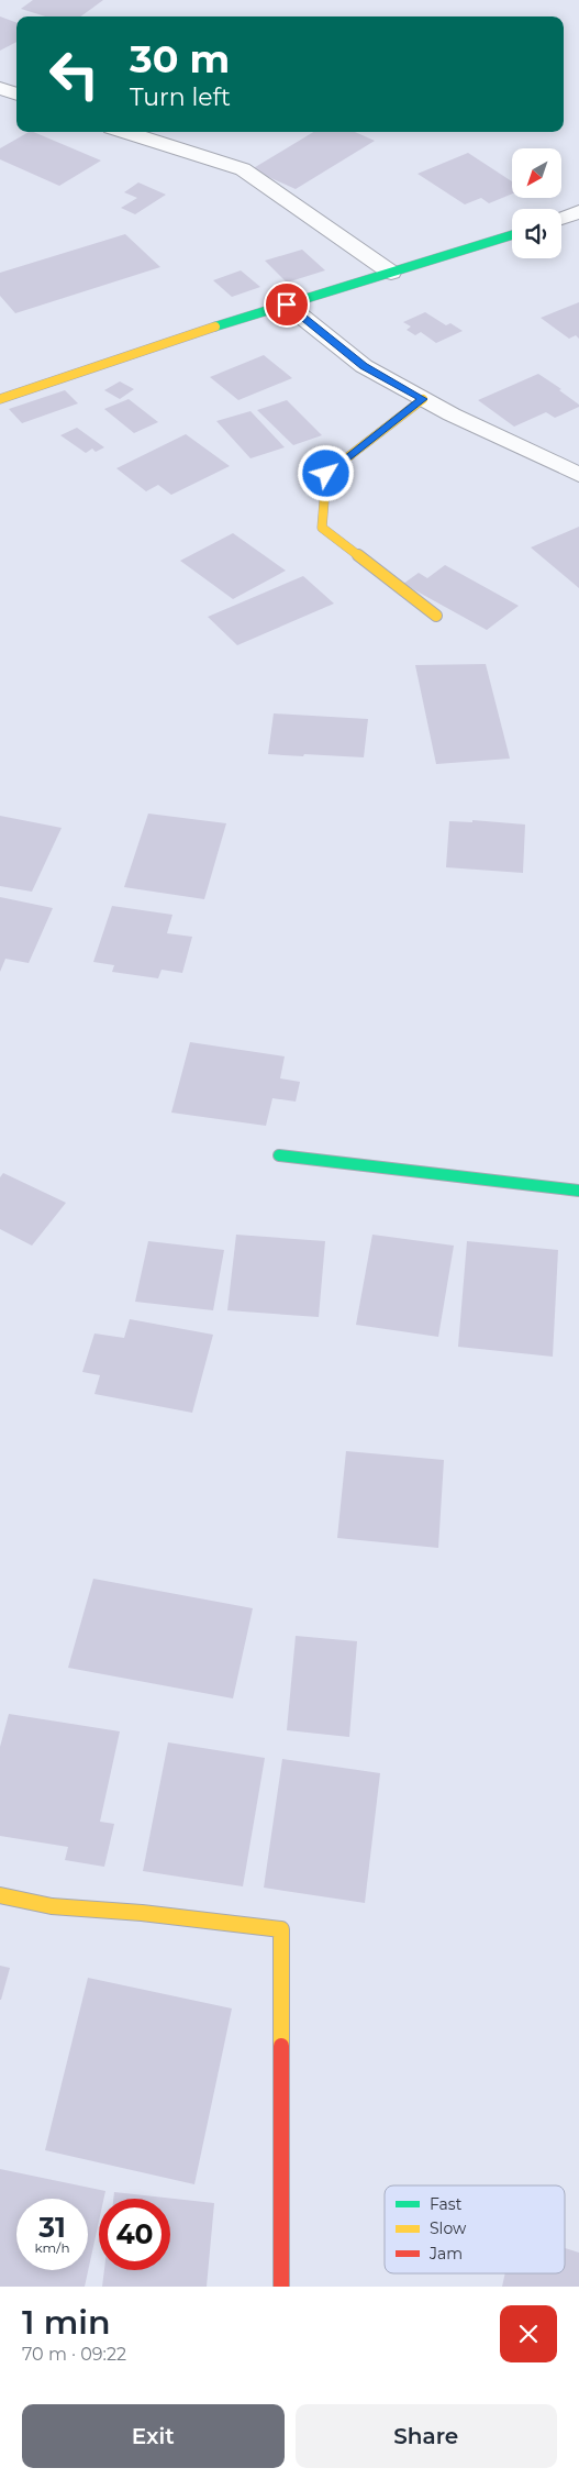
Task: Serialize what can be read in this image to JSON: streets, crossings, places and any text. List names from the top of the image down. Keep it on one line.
{"legend":["Fast","Slow","Jam"],"north":"bottom left","page":{"turn":["30 m","Turn left"],"speed":"31 km/h","limit":"40","heading":["1 min","70 m · 09:22"],"buttons":["Exit","Share"]}}
